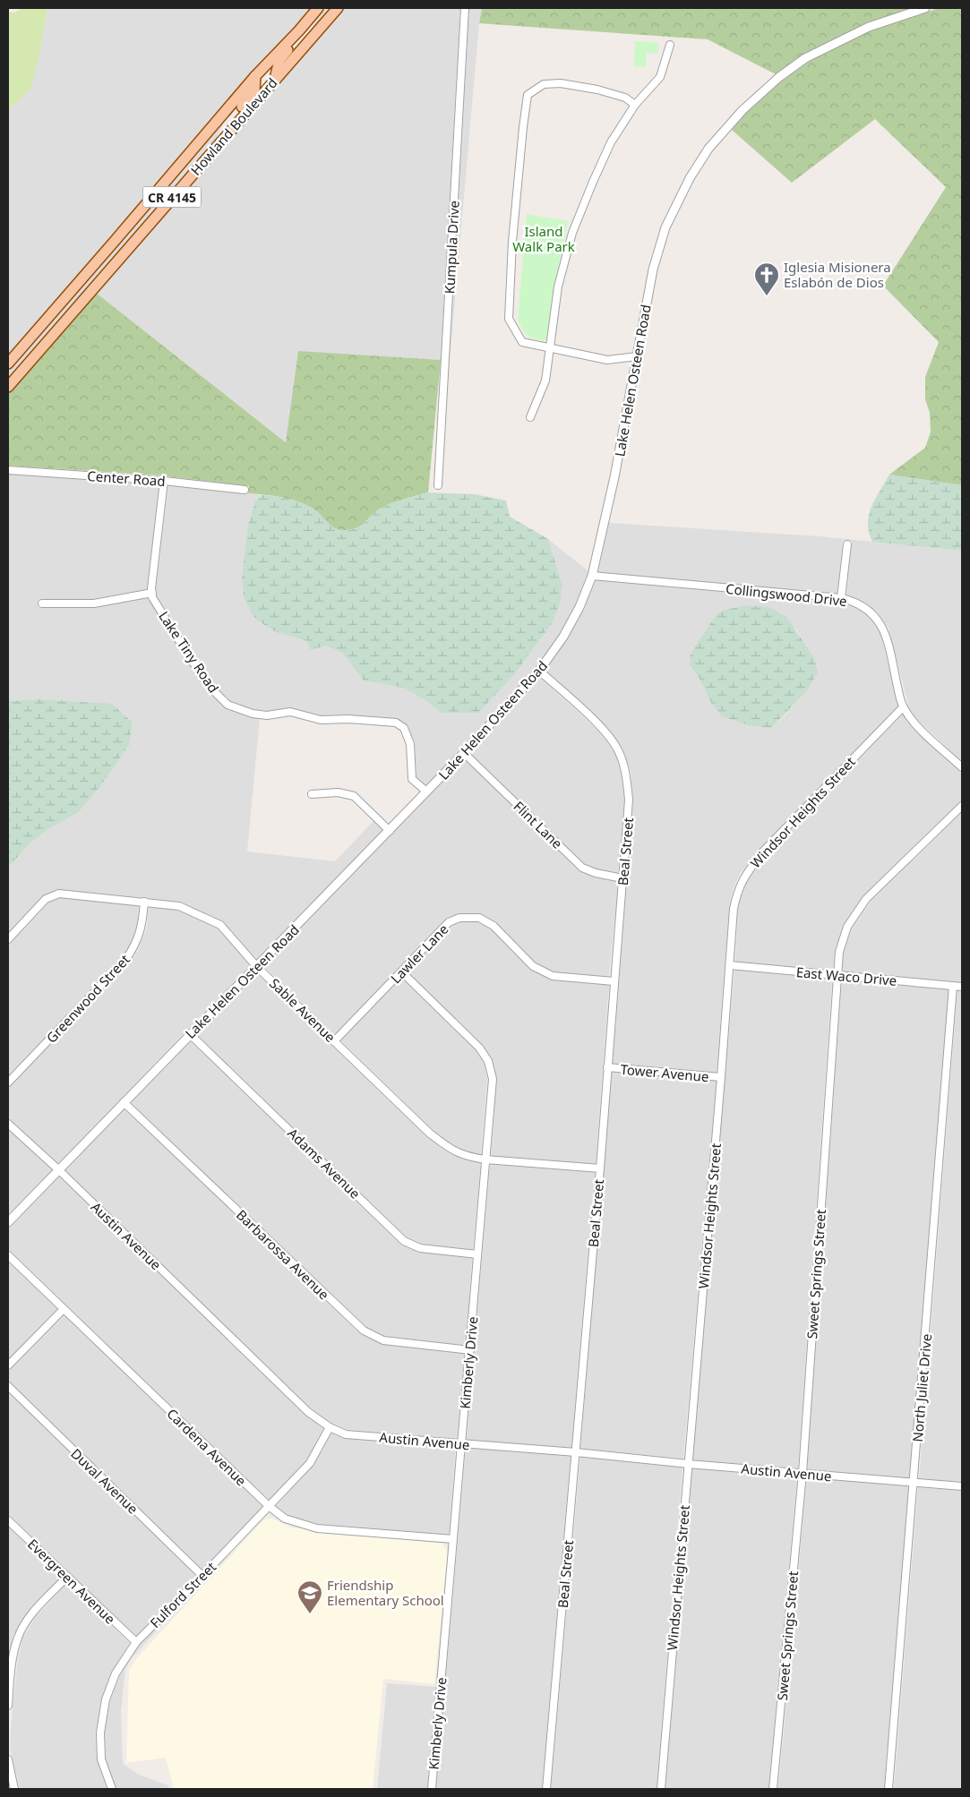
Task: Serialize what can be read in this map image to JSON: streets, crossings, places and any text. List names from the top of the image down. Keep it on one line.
{"streets":{"main road":["Howland Boulevard","CR 4145"],"street":["Kumpula Drive","Lake Helen Osteen Road","Center Road","Collingswood Drive","Lake Tiny Road","Windsor Heights Street","Flint Lane","Beal Street","Lawler Lane","East Waco Drive","Greenwood Street","Sable Avenue","Tower Avenue","Adams Avenue","Austin Avenue","Barbarossa Avenue","Sweet Springs Street","Kimberly Drive","North Juliet Drive","Cardena Avenue","Duval Avenue","Evergreen Avenue","Fulford Street"]},"crossings":[["Lake Helen Osteen Road","Collingswood Drive"],["Lake Helen Osteen Road","Lake Tiny Road"],["Lake Helen Osteen Road","Flint Lane"],["Lake Helen Osteen Road","Beal Street"],["Lake Helen Osteen Road","Sable Avenue"],["Lake Helen Osteen Road","Adams Avenue"],["Lake Helen Osteen Road","Austin Avenue"],["Lake Helen Osteen Road","Barbarossa Avenue"],["Center Road","Lake Tiny Road"],["Collingswood Drive","Windsor Heights Street"],["Windsor Heights Street","East Waco Drive"],["Windsor Heights Street","Tower Avenue"],["Windsor Heights Street","Austin Avenue"],["Flint Lane","Beal Street"],["Beal Street","Lawler Lane"],["Beal Street","Sable Avenue"],["Beal Street","Tower Avenue"],["Beal Street","Austin Avenue"],["Lawler Lane","Sable Avenue"],["Lawler Lane","Kimberly Drive"],["East Waco Drive","Sweet Springs Street"],["East Waco Drive","North Juliet Drive"],["Greenwood Street","Sable Avenue"],["Sable Avenue","Kimberly Drive"],["Adams Avenue","Kimberly Drive"],["Austin Avenue","Sweet Springs Street"],["Austin Avenue","Kimberly Drive"],["Austin Avenue","North Juliet Drive"],["Austin Avenue","Fulford Street"],["Barbarossa Avenue","Kimberly Drive"],["Kimberly Drive","Cardena Avenue"],["Cardena Avenue","Fulford Street"],["Duval Avenue","Fulford Street"],["Evergreen Avenue","Fulford Street"]],"parks":["Island Walk Park"],"places":{"church":["Iglesia Misionera Eslabón de Dios"],"school or university":["Friendship Elementary School"]}}
